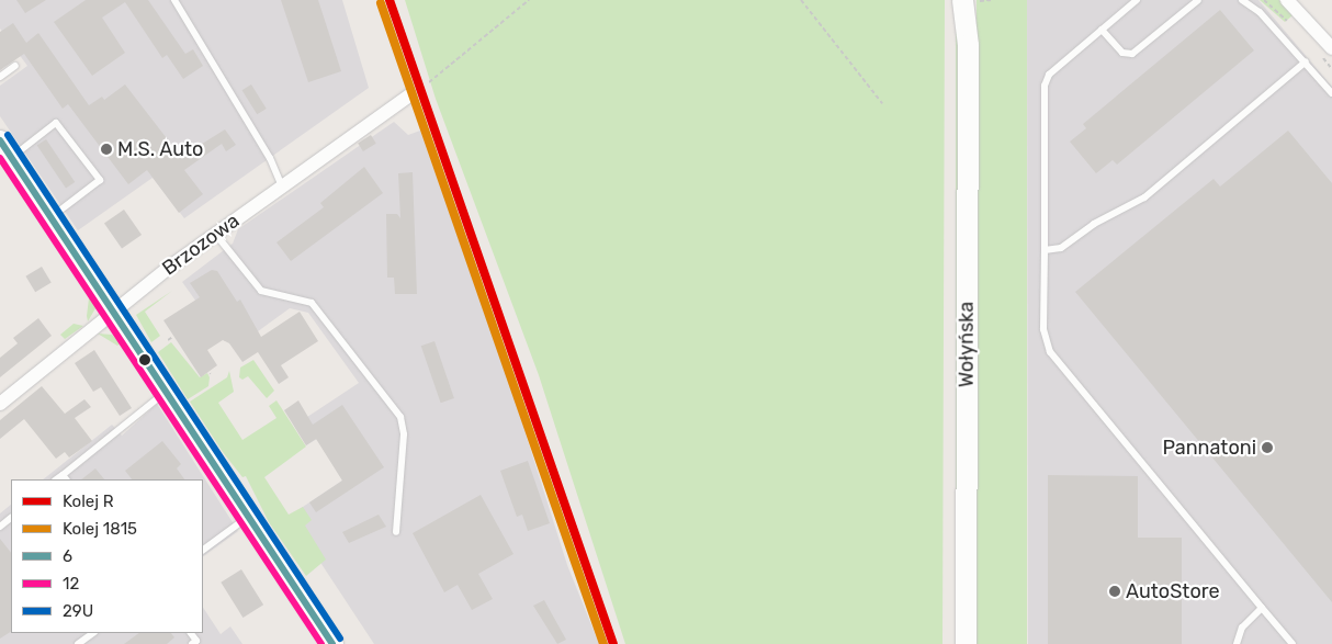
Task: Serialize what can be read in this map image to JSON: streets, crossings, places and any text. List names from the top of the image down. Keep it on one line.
{"streets":{"main road":["Wołyńska"],"street":["Brzozowa"]},"places":["M.S. Auto","Pannatoni","AutoStore"],"lines":["rail line R","rail line 1815","transit line 29U","transit line 6","transit line 12"],"legend":["Kolej R","Kolej 1815","6","12","29U"]}
